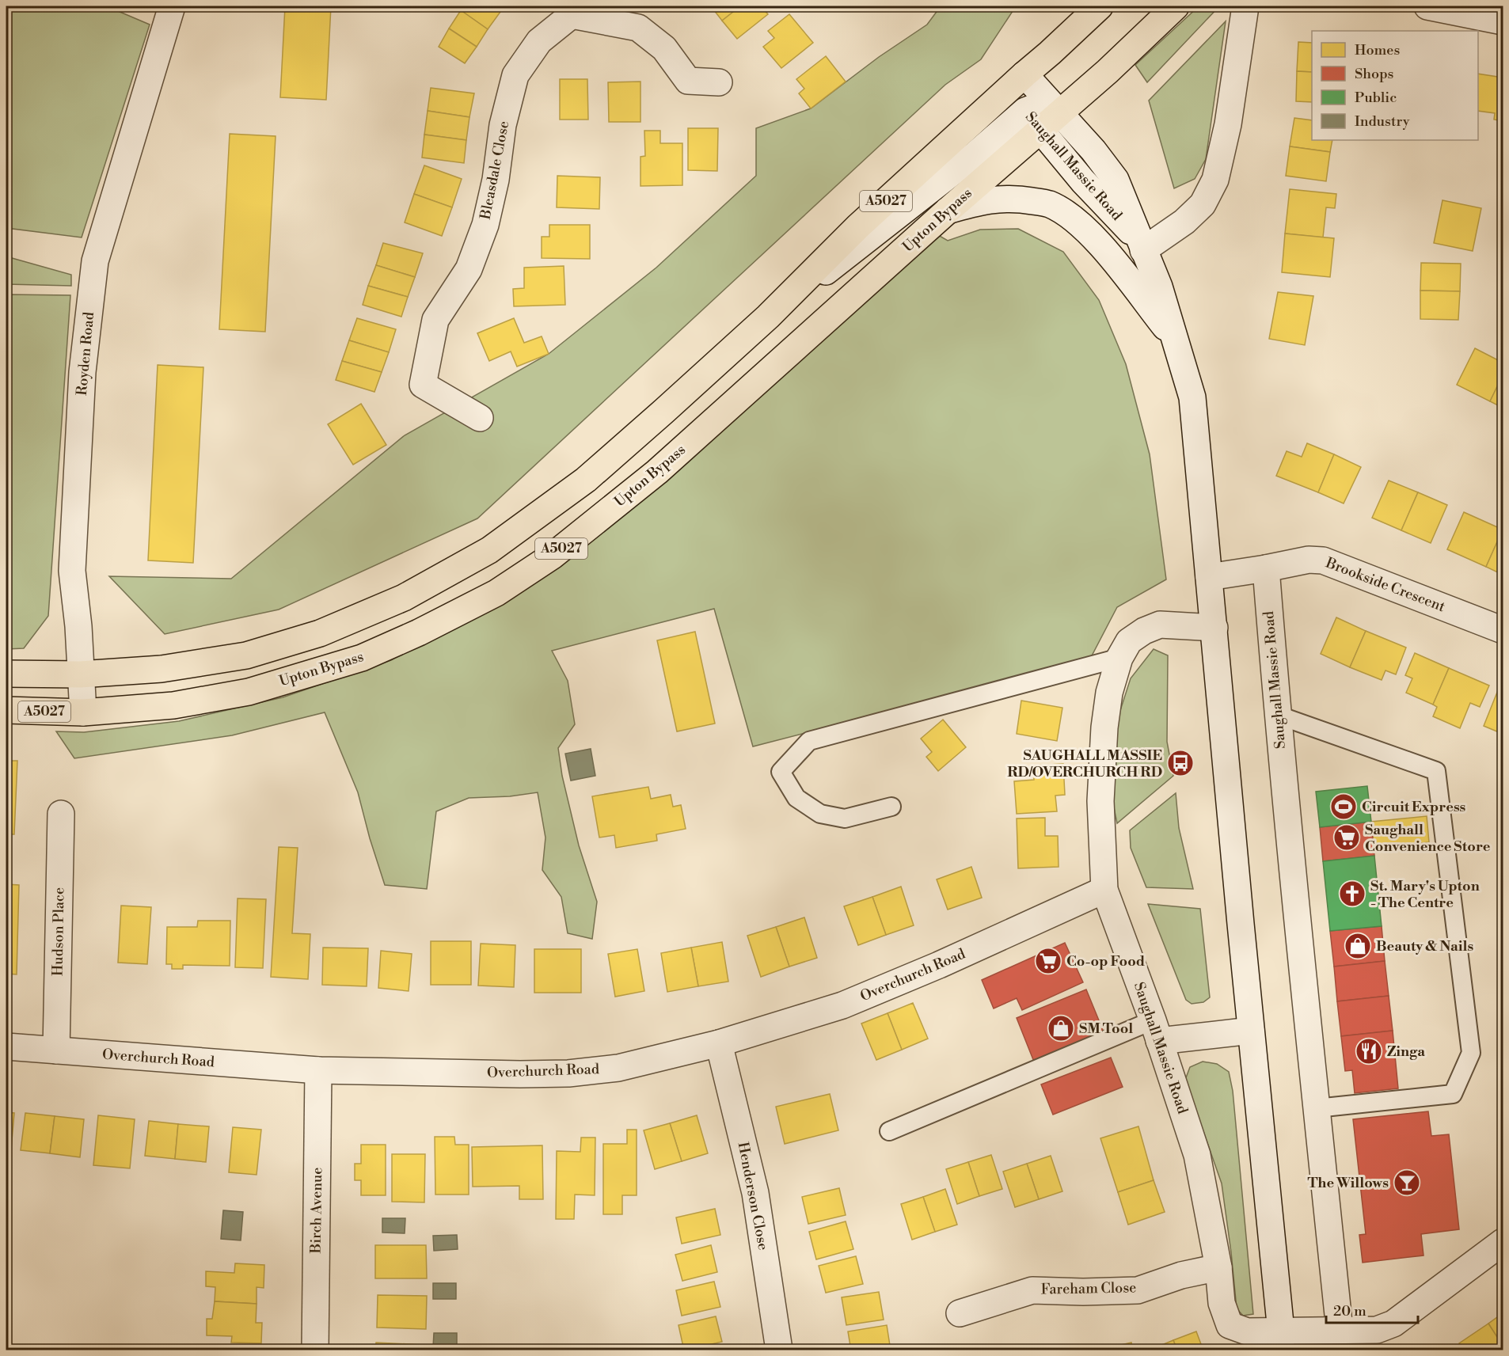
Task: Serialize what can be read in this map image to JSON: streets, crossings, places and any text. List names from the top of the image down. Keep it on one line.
{"streets":{"main road":["A5027","Upton Bypass"],"street":["Saughall Massie Road","Bleasdale Close","Royden Road","Brookside Crescent","Hudson Place","Overchurch Road","Henderson Close","Birch Avenue","Fareham Close"]},"crossings":[["Saughall Massie Road","A5027"],["Saughall Massie Road","Upton Bypass"],["Saughall Massie Road","Brookside Crescent"],["Saughall Massie Road","Overchurch Road"],["Saughall Massie Road","Fareham Close"],["A5027","Royden Road"],["Upton Bypass","Royden Road"],["Hudson Place","Overchurch Road"],["Overchurch Road","Henderson Close"],["Overchurch Road","Birch Avenue"]],"places":{"bus stop":["SAUGHALL MASSIE RD/OVERCHURCH RD"],"sports":["Circuit Express"],"supermarket":["Saughall Convenience Store","Co-op Food"],"church":["St. Mary's Upton - The Centre"],"shop":["Beauty & Nails","SM Tool"],"restaurant":["Zinga"],"bar":["The Willows"]},"legend":["Homes","Shops","Public","Industry"],"scale_bar":"20 m"}
